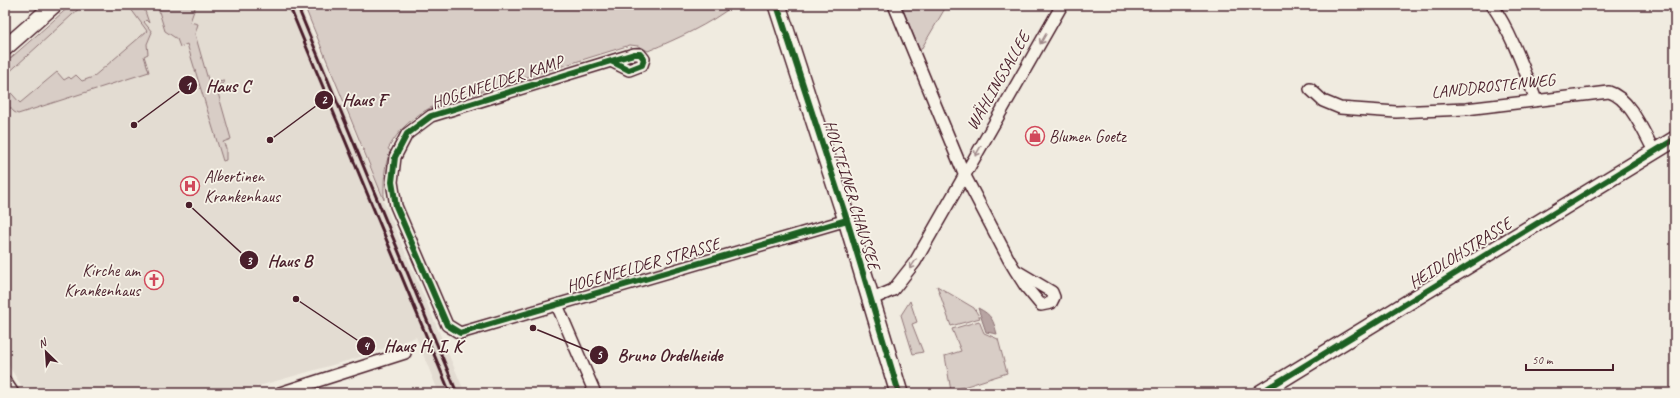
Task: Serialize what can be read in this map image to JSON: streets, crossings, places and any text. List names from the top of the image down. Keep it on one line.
{"streets":{"main road":["HOLSTEINER CHAUSSEE","HEIDLOHSTRASSE"],"street":["WÄHLINGSALLEE","HOGENFELDER KAMP","LANDDROSTENWEG","HOGENFELDER STRASSE"]},"crossings":[["WÄHLINGSALLEE","HOLSTEINER CHAUSSEE"],["HOGENFELDER KAMP","HOGENFELDER STRASSE"],["LANDDROSTENWEG","HEIDLOHSTRASSE"],["HOLSTEINER CHAUSSEE","HOGENFELDER STRASSE"]],"one_way":["WÄHLINGSALLEE"],"places":{"other":["Haus C","Haus F","Haus B","Haus H, I, K","Bruno Ordelheide"],"shop":["Blumen Goetz"],"hospital":["Albertinen Krankenhaus"],"church":["Kirche am Krankenhaus"]},"scale_bar":"50 m","north":"top left"}
